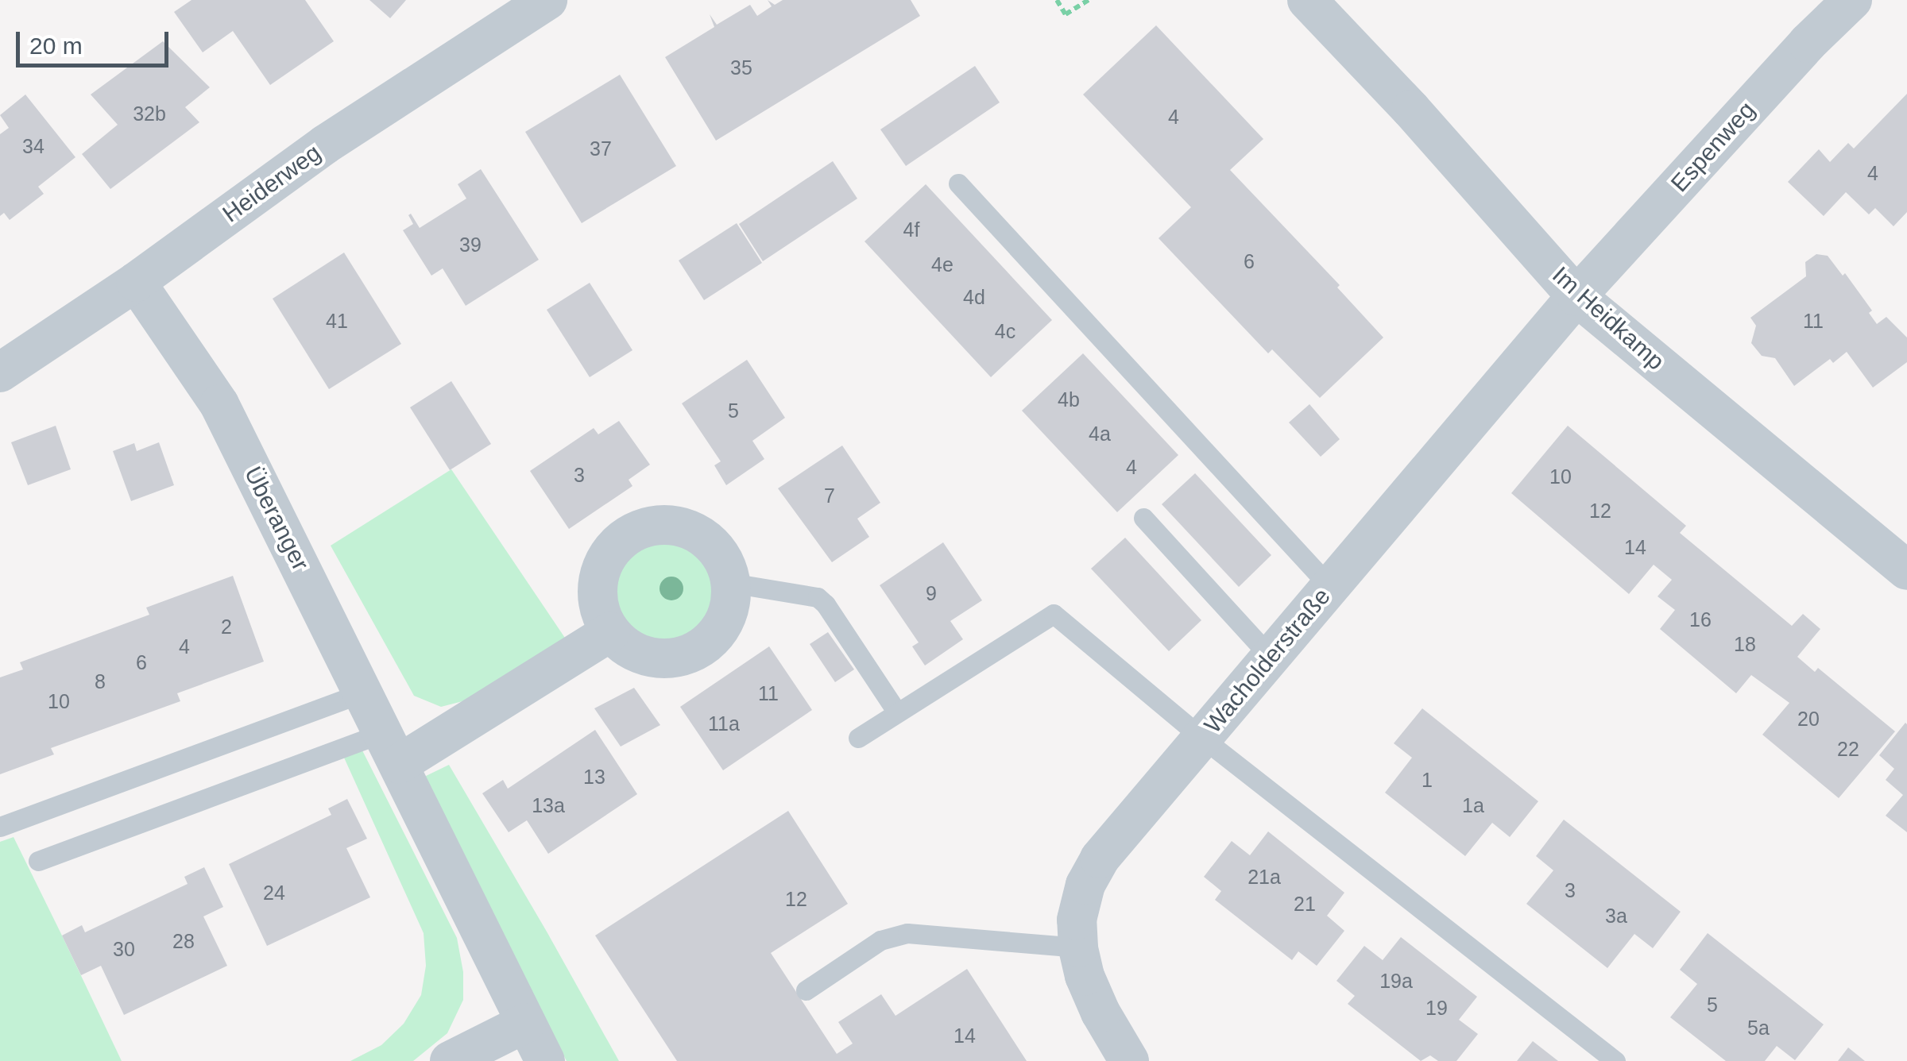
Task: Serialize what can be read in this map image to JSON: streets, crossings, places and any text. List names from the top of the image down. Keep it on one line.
{"streets":{"street":["Espenweg","Heiderweg","Im Heidkamp","Überanger","Wacholderstraße"]},"crossings":[["Espenweg","Im Heidkamp"],["Espenweg","Wacholderstraße"],["Heiderweg","Überanger"],["Im Heidkamp","Wacholderstraße"]],"house_numbers":["35","32b","4","34","37","4","4f","39","6","4e","4d","41","11","4c","4b","5","4a","4","3","10","7","12","14","9","16","2","18","4","6","8","11","10","20","11a","22","13","1","13a","1a","21a","3","24","12","21","3a","28","30","19a","5","19","5a","14"],"scale_bar":"20 m"}
